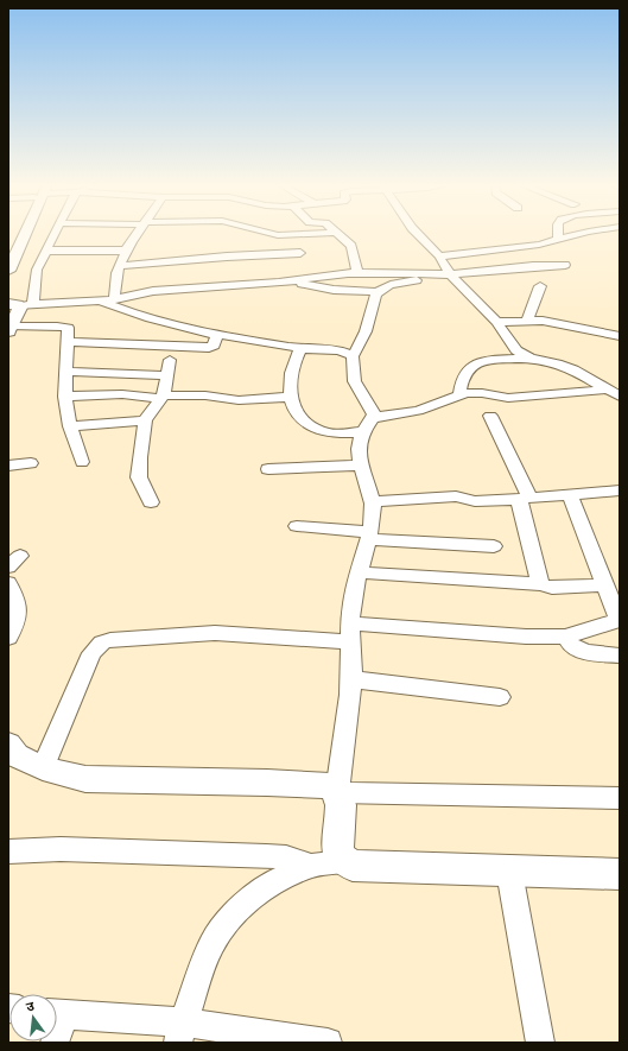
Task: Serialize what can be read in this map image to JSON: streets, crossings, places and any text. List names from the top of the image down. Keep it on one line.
{"north":"top"}
